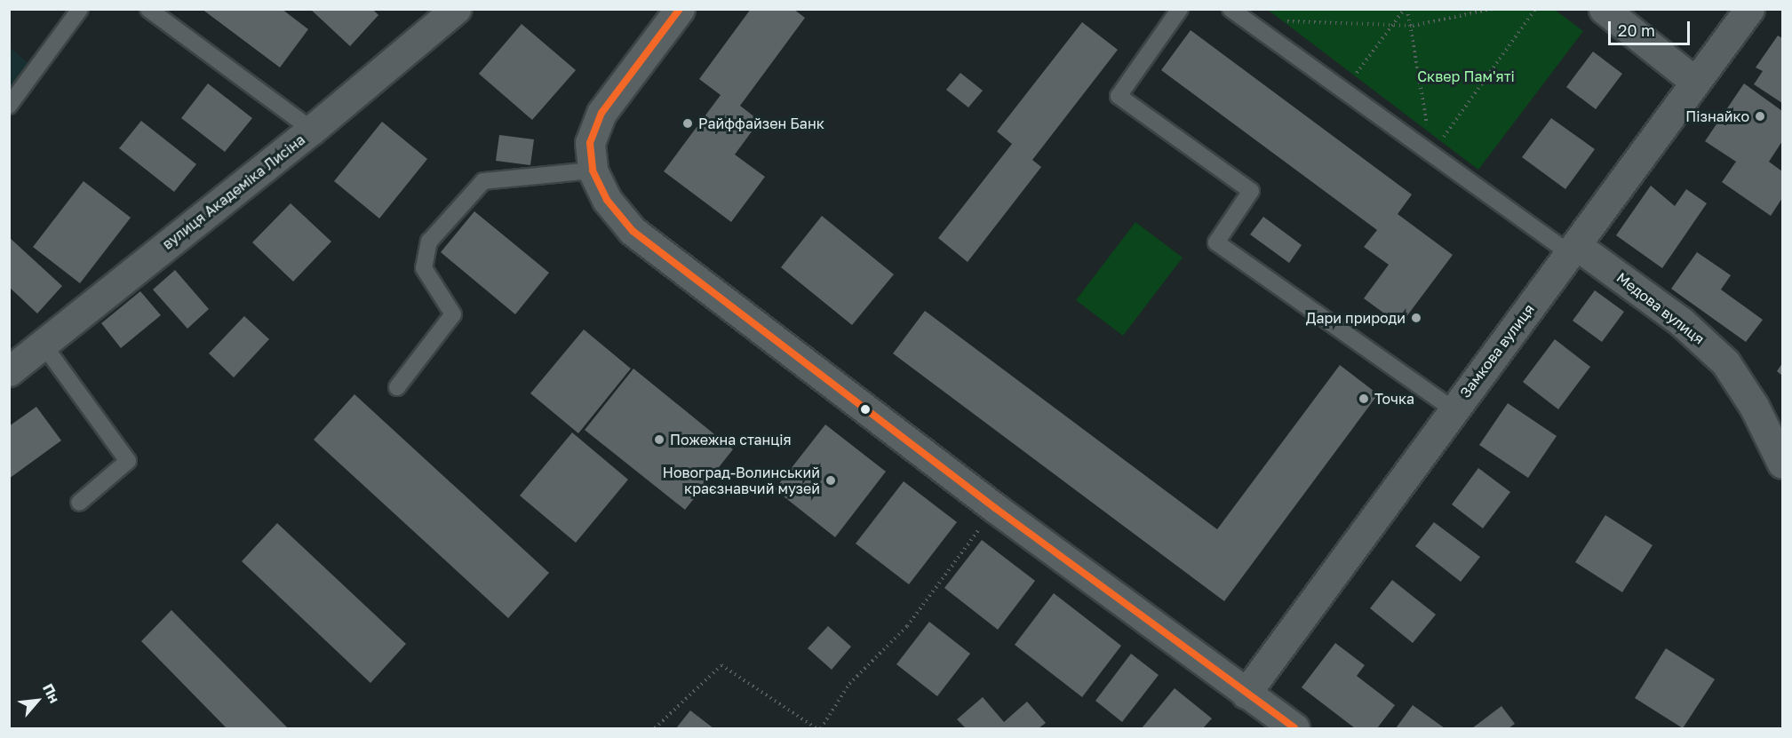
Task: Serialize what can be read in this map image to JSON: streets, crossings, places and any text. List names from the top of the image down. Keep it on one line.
{"streets":{"street":["вулиця Академіка Лисіна","Медова вулиця","Замкова вулиця"]},"crossings":[["Медова вулиця","Замкова вулиця"]],"parks":["Сквер Пам'яті"],"places":["Пізнайко","Райффайзен Банк","Дари природи","Точка","Пожежна станція","Новоград-Волинський краєзнавчий музей"],"scale_bar":"20 m","north":"top right"}
